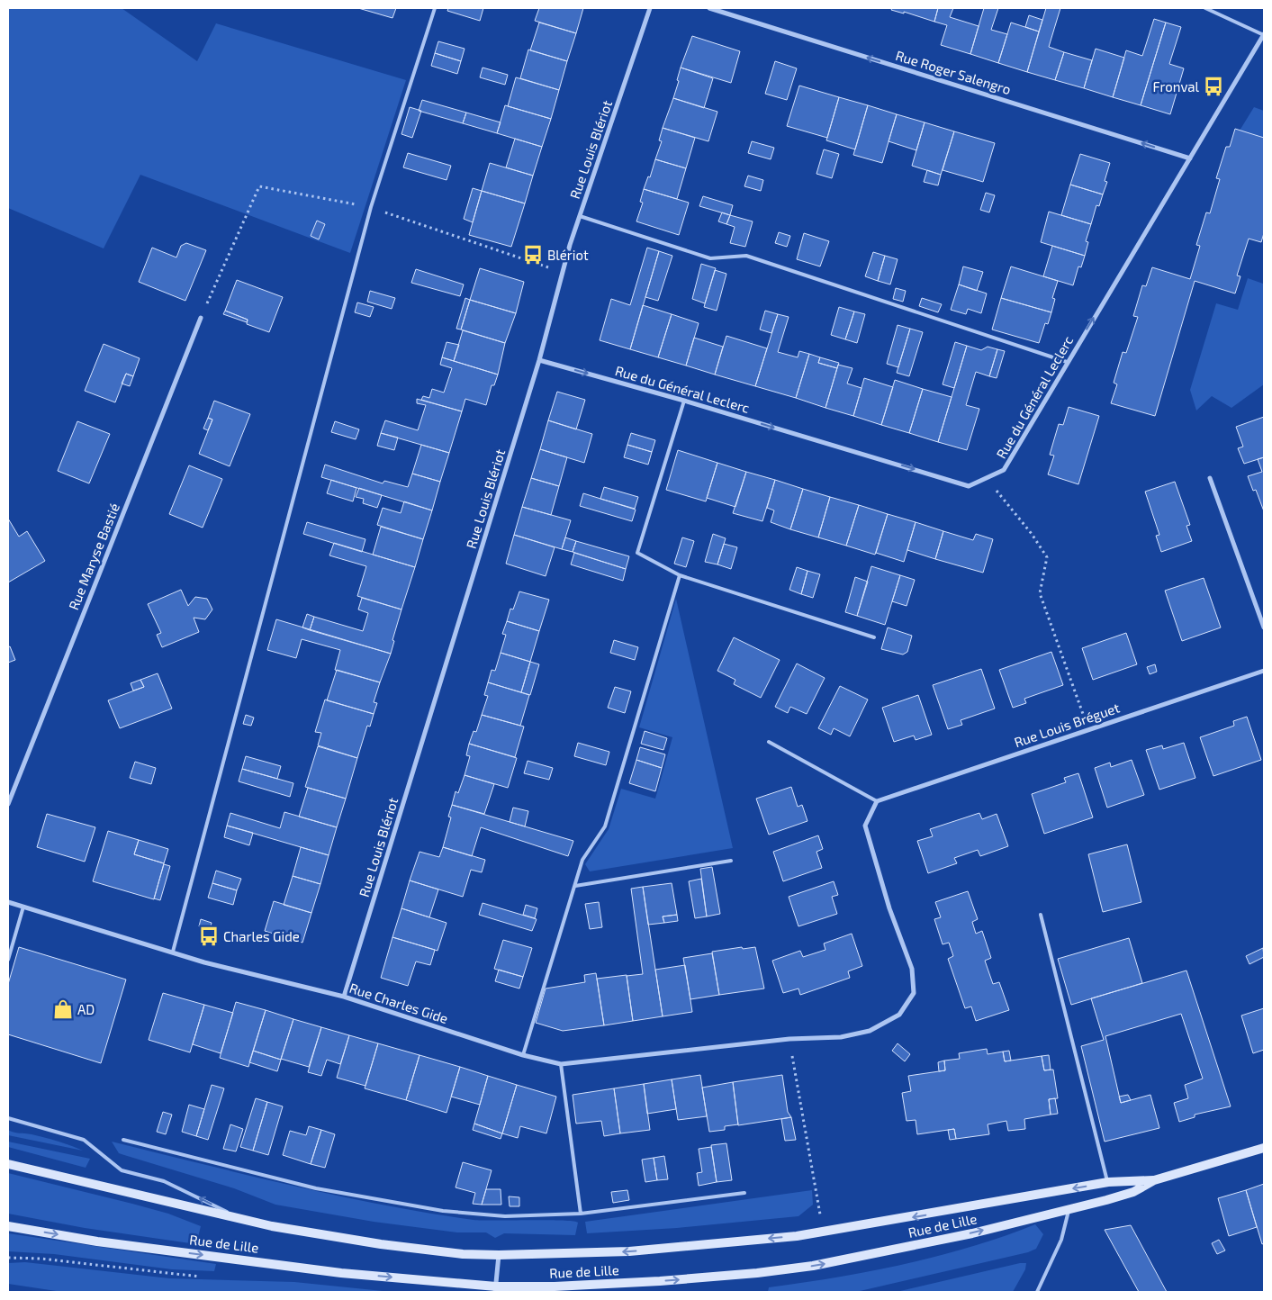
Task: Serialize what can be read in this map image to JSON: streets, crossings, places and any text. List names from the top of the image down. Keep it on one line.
{"streets":{"main road":["Rue de Lille"],"street":["Rue Roger Salengro","Rue Louis Blériot","Rue du Général Leclerc","Rue Maryse Bastié","Rue Louis Bréguet","Rue Charles Gide"]},"crossings":[["Rue Roger Salengro","Rue du Général Leclerc"],["Rue Louis Blériot","Rue du Général Leclerc"],["Rue Louis Blériot","Rue Charles Gide"]],"one_way":["Rue Roger Salengro","Rue du Général Leclerc"],"places":{"bus stop":["Fronval","Blériot","Charles Gide"],"shop":["AD"]}}
